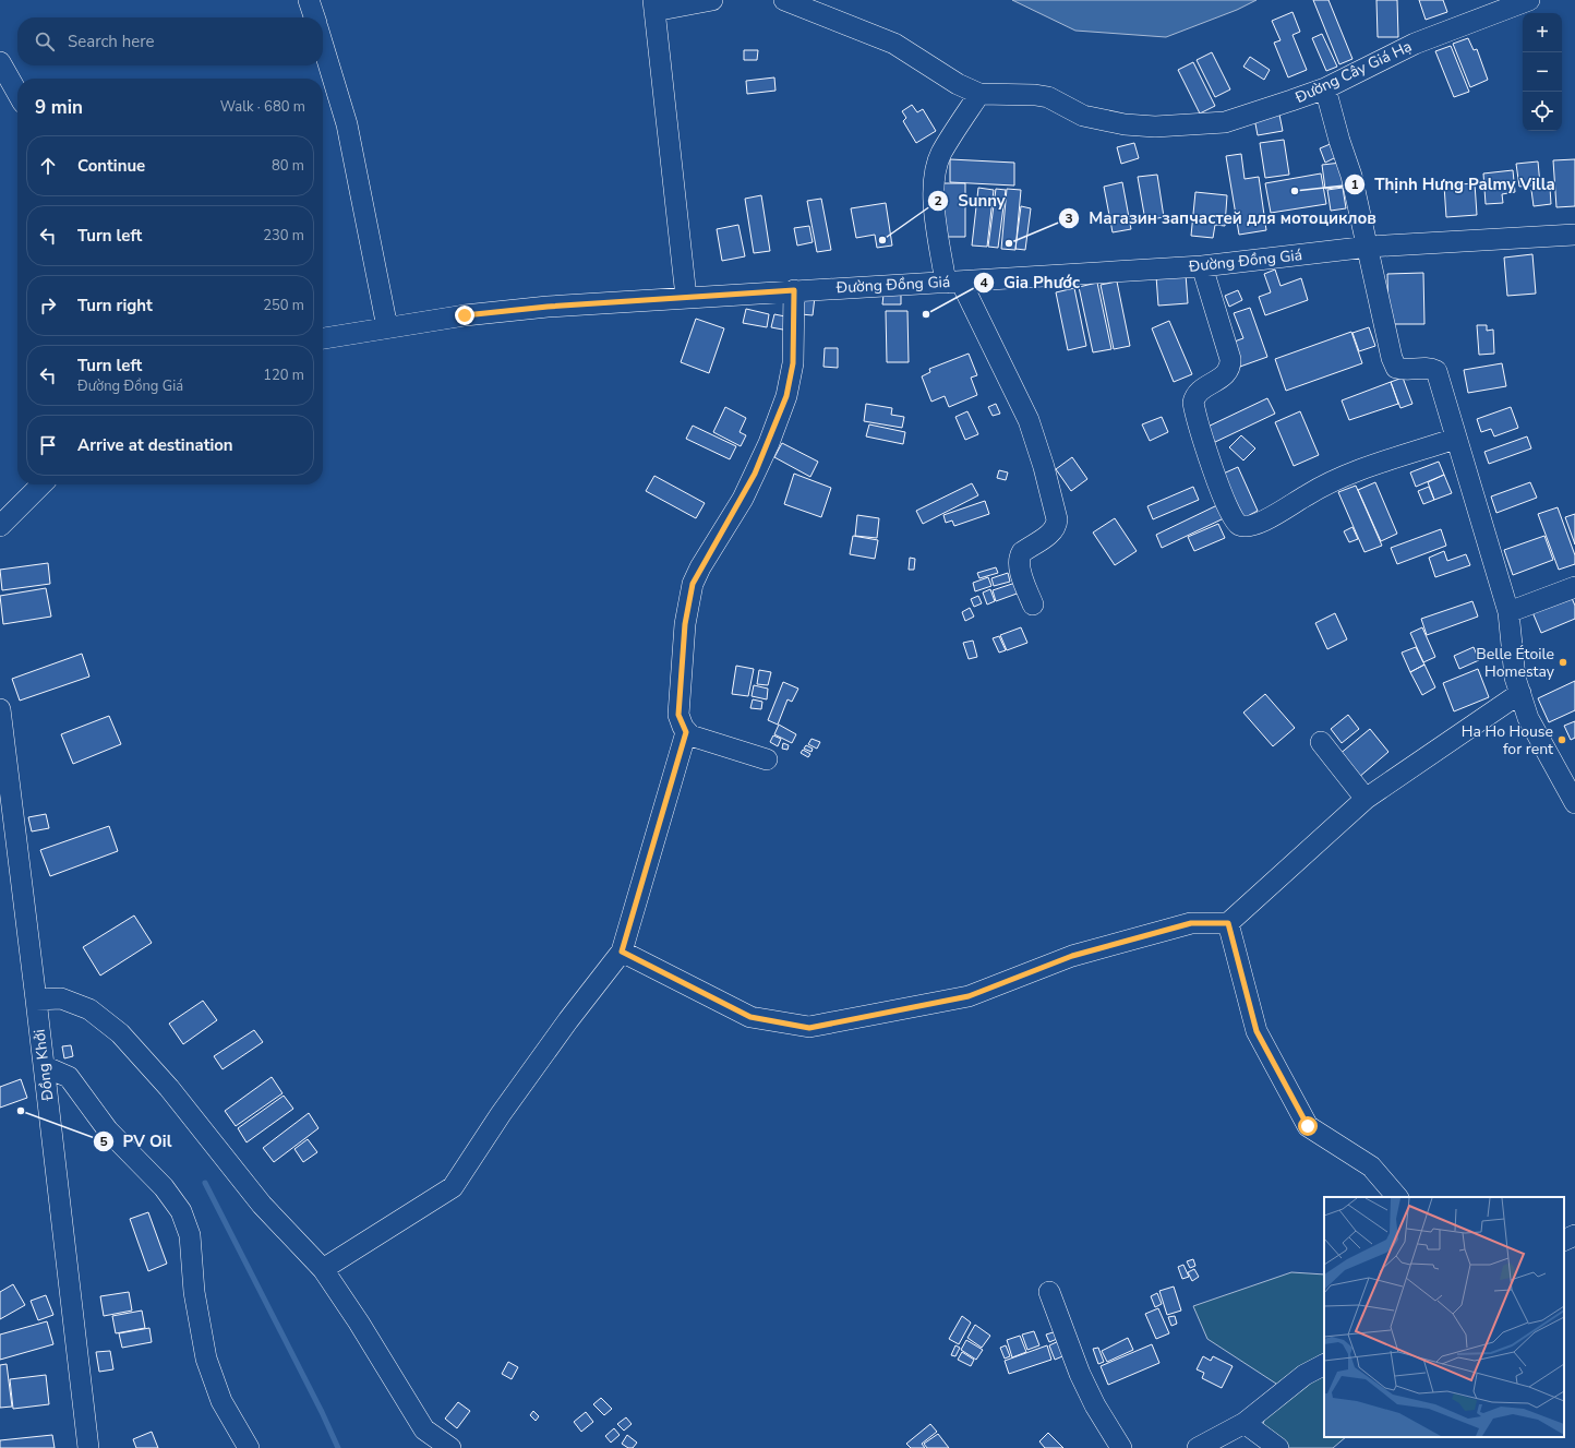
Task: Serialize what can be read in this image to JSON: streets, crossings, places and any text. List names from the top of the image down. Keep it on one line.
{"streets":{"street":["Đường Cây Giá Hạ","Đường Đồng Giá","Đồng Khởi"]},"places":["Thịnh Hưng Palmy Villa","Sunny","Магазин запчастей для мотоциклов","Gia Phước","Belle Étoile Homestay","Ha Ho House for rent","PV Oil"],"page":{"map_buttons":["+","−"],"search":"Search here","heading":["9 min","Walk · 680 m"],"list":[["Continue","80 m"],["Turn left","230 m"],["Turn right","250 m"],["Turn left","Đường Đồng Giá","120 m"],"Arrive at destination"]}}
